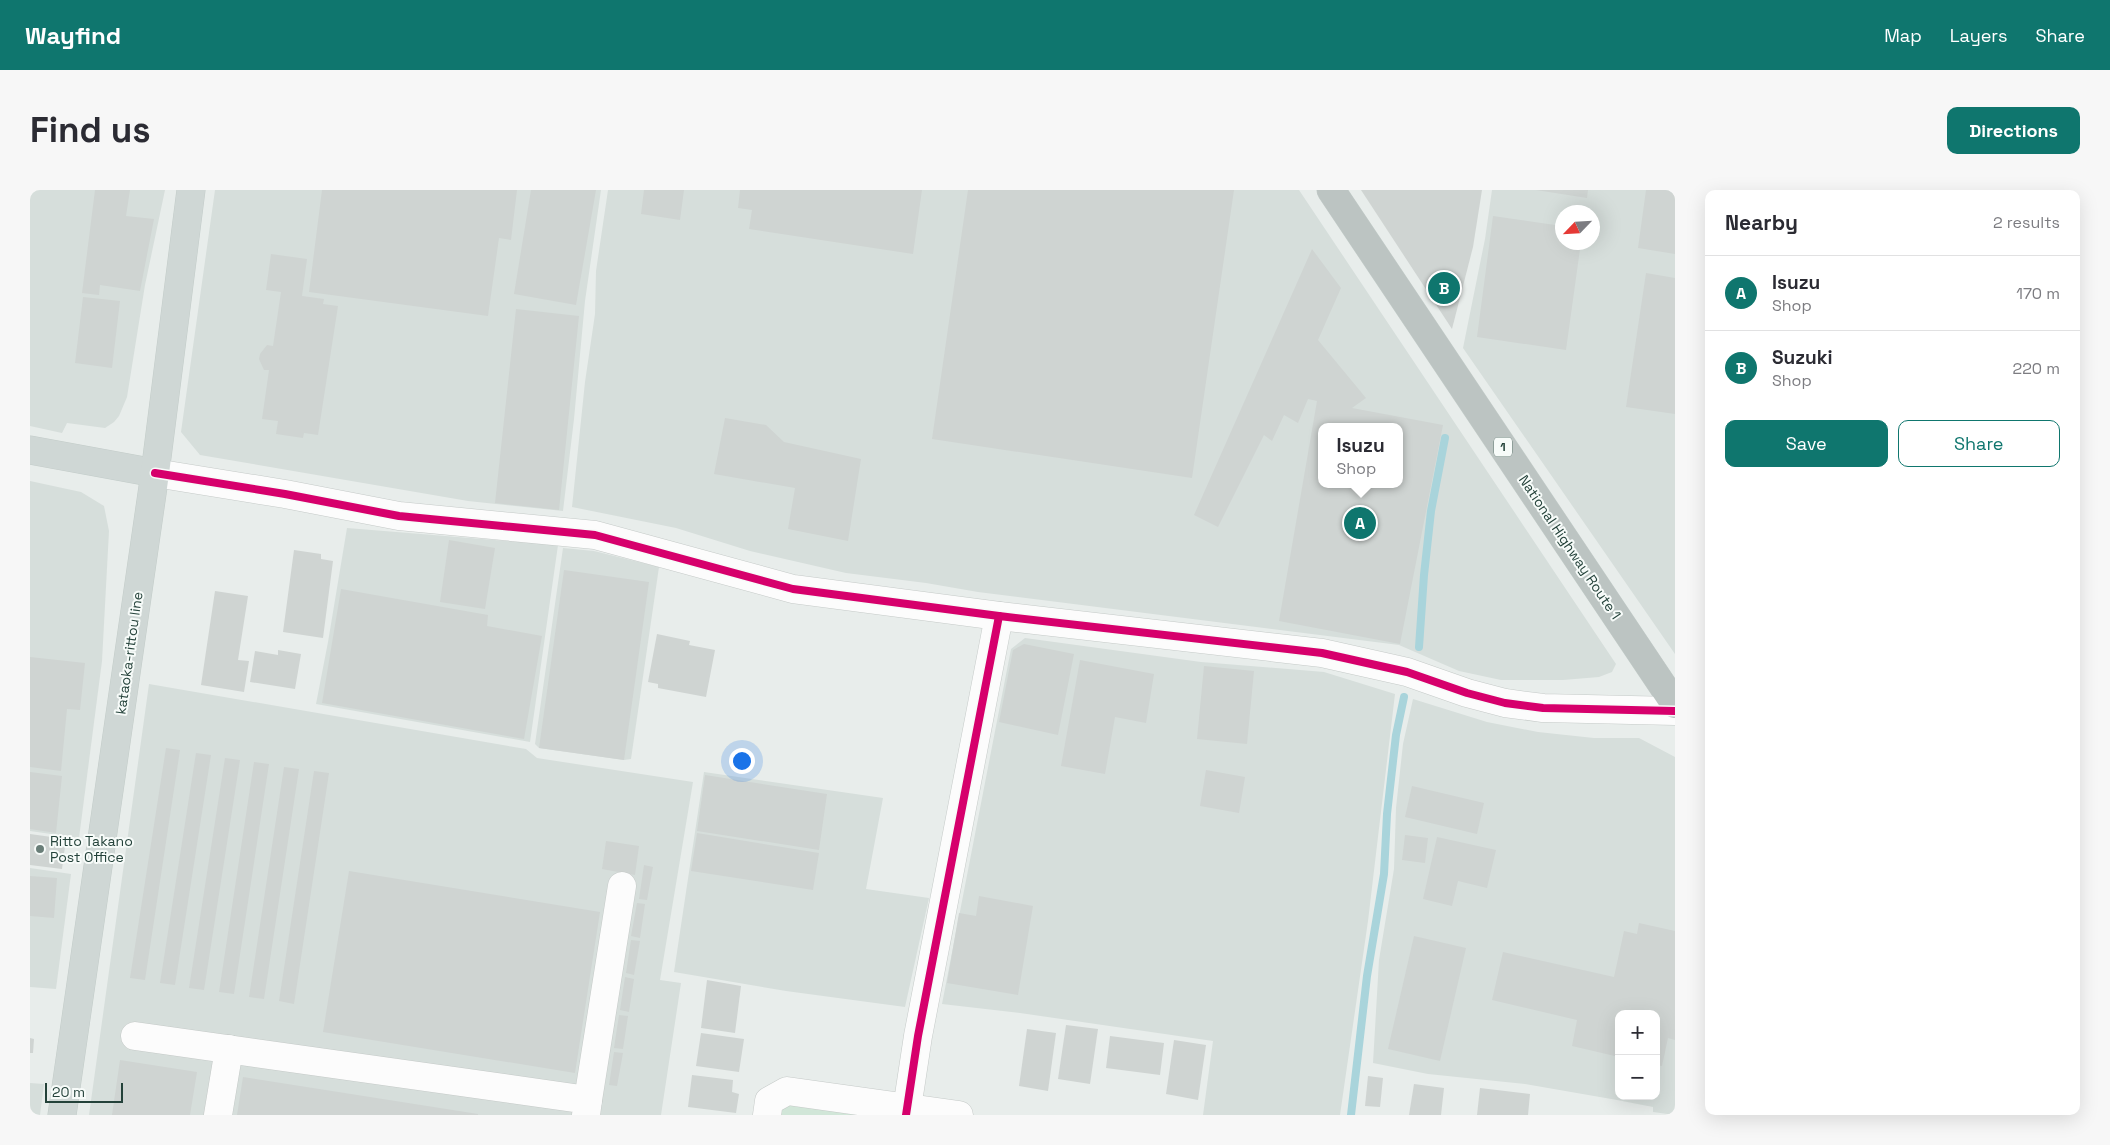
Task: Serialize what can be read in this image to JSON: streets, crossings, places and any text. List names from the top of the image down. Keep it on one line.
{"streets":{"highway":["1","National Highway Route 1"],"main road":["kataoka-rittou line"]},"places":["Ritto Takano Post Office"],"scale_bar":"20 m","north":"bottom left","page":{"header":"Wayfind","nav":["Map","Layers","Share"],"buttons":["Directions",["Save","Share"]],"title":"Find us","heading":["Nearby","2 results"],"list":[{"mark":"A","name":"Isuzu","note":"Shop","value":"170 m"},{"mark":"B","name":"Suzuki","note":"Shop","value":"220 m"}],"pins":["B","A"],"popup":["Isuzu","Shop"],"map_buttons":["+","−"],"scale":"20 m"}}
